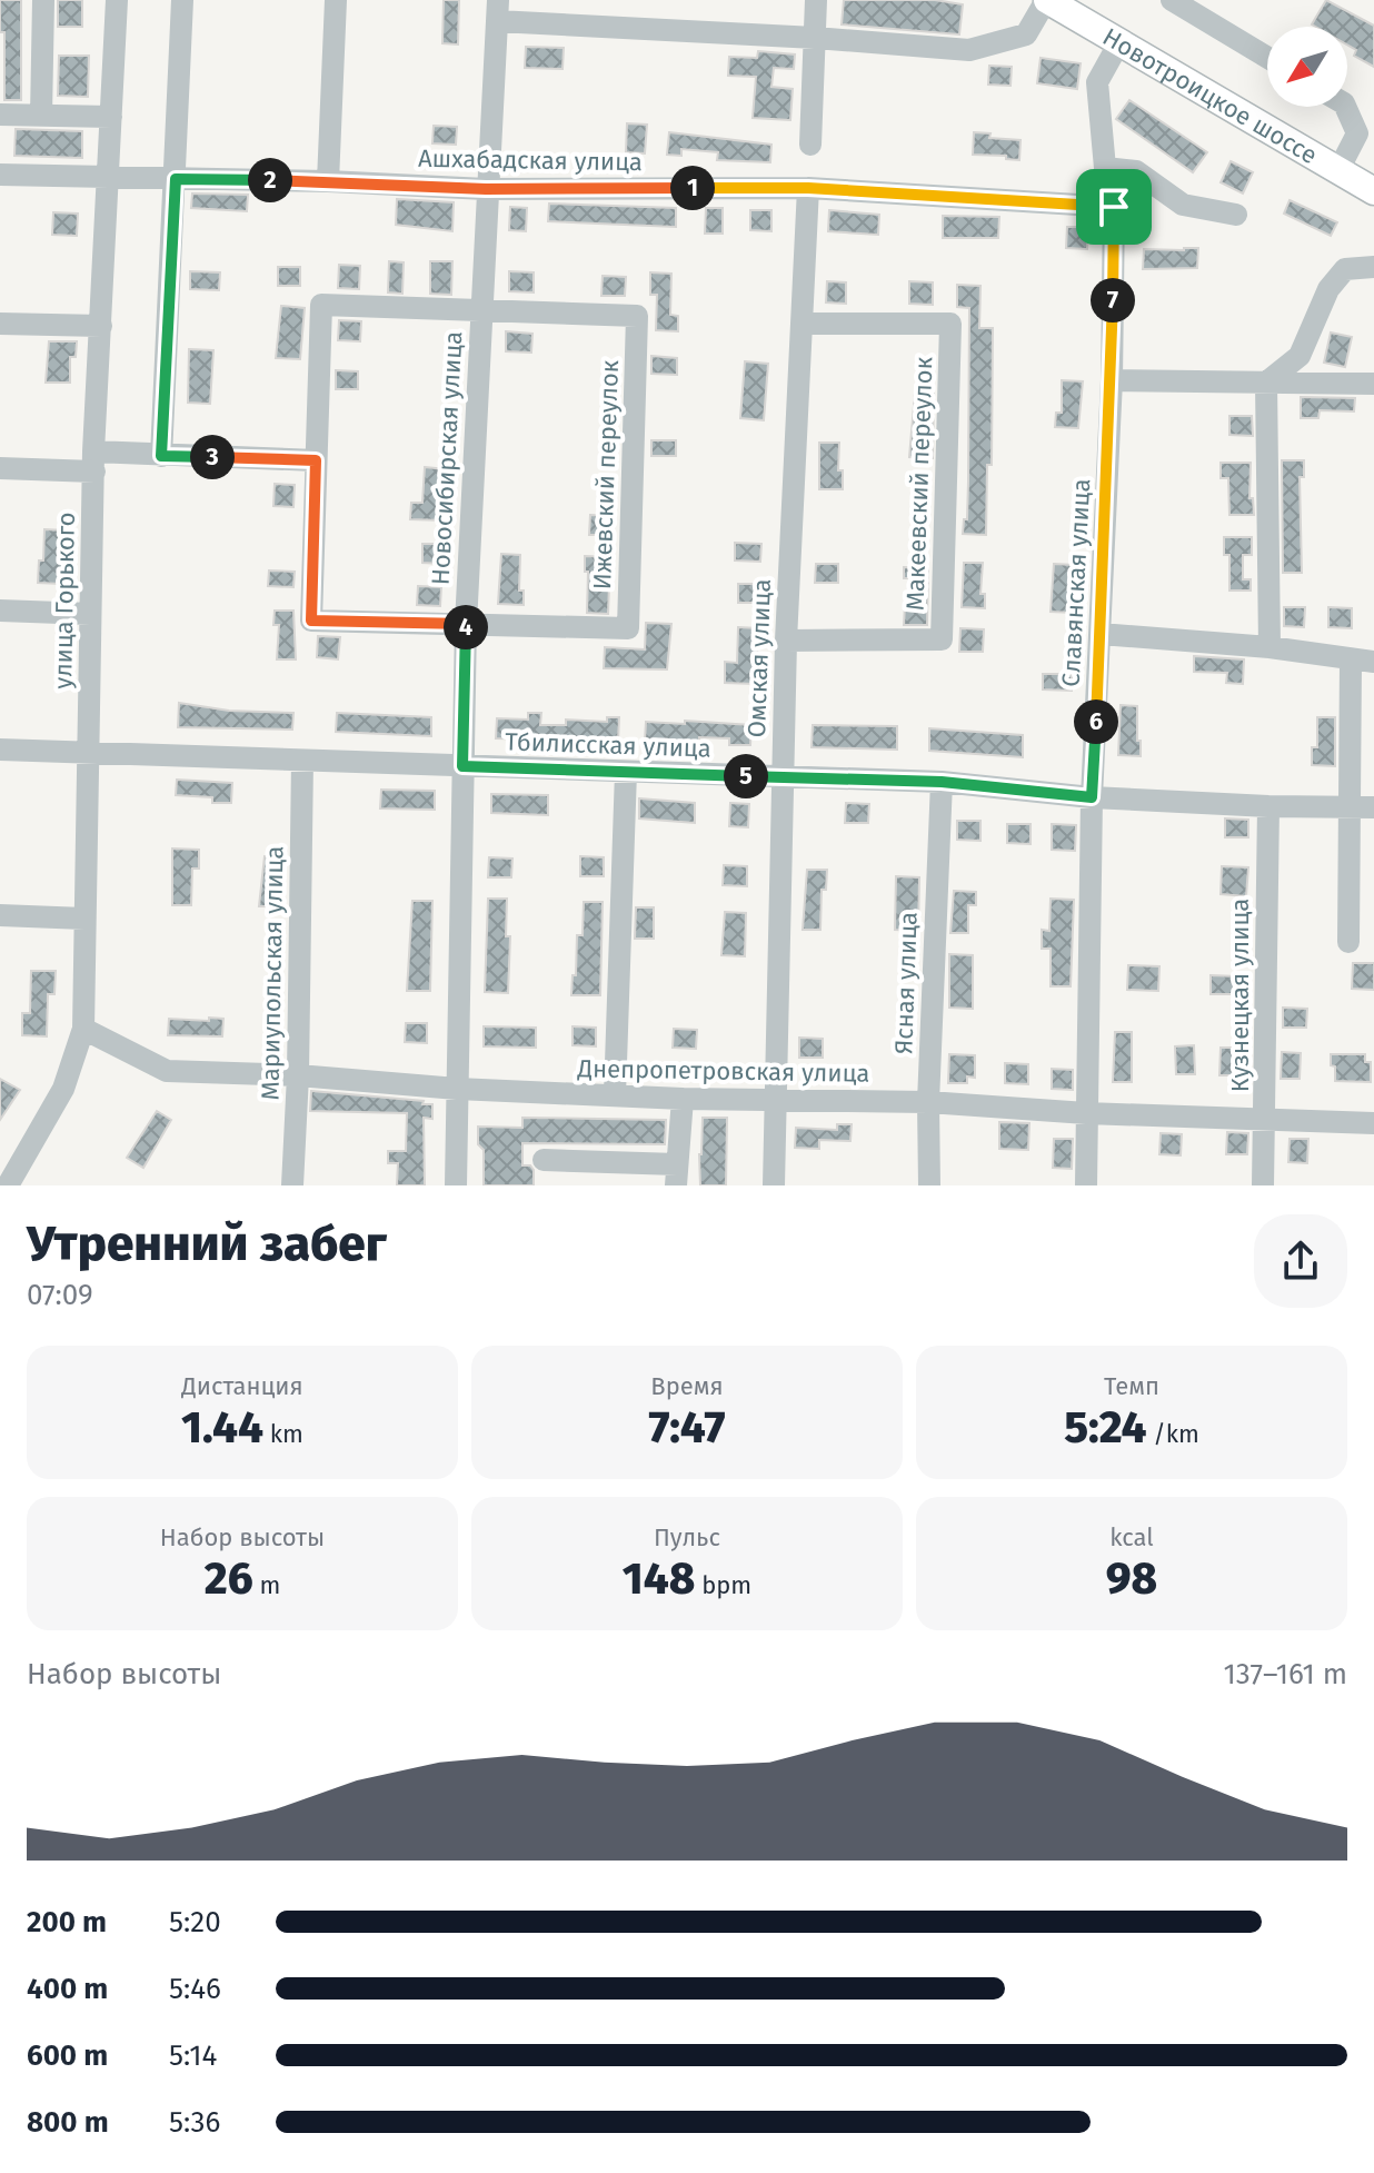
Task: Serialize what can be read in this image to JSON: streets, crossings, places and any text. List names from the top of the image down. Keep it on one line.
{"streets":{"main road":["Новотроицкое шоссе"],"street":["Ашхабадская улица","Новосибирская улица","Ижевский переулок","Макеевский переулок","Славянская улица","улица Горького","Омская улица","Тбилисская улица","Мариупольская улица","Ясная улица","Кузнецкая улица","Днепропетровская улица"]},"crossings":[["Новотроицкое шоссе","Славянская улица"],["Ашхабадская улица","Новосибирская улица"],["Ашхабадская улица","Славянская улица"],["Ашхабадская улица","улица Горького"],["Ашхабадская улица","Омская улица"],["Новосибирская улица","Ижевский переулок"],["Новосибирская улица","Тбилисская улица"],["Новосибирская улица","Днепропетровская улица"],["Макеевский переулок","Омская улица"],["Славянская улица","Тбилисская улица"],["Славянская улица","Днепропетровская улица"],["улица Горького","Тбилисская улица"],["улица Горького","Днепропетровская улица"],["Омская улица","Тбилисская улица"],["Омская улица","Днепропетровская улица"],["Тбилисская улица","Мариупольская улица"],["Тбилисская улица","Ясная улица"],["Тбилисская улица","Кузнецкая улица"],["Мариупольская улица","Днепропетровская улица"],["Ясная улица","Днепропетровская улица"],["Кузнецкая улица","Днепропетровская улица"]],"north":"bottom left","page":{"pins":["2","1","7","3","4","6","5"],"heading":["Утренний забег","07:09"],"stats":[["Дистанция","1.44 km"],["Время","7:47"],["Темп","5:24 /km"],["Набор высоты","26 m"],["Пульс","148 bpm"],["kcal","98"]],"chart":["Набор высоты","137–161 m"],"list":[{"name":"200 m","note":"5:20"},{"name":"400 m","note":"5:46"},{"name":"600 m","note":"5:14"},{"name":"800 m","note":"5:36"}]}}
